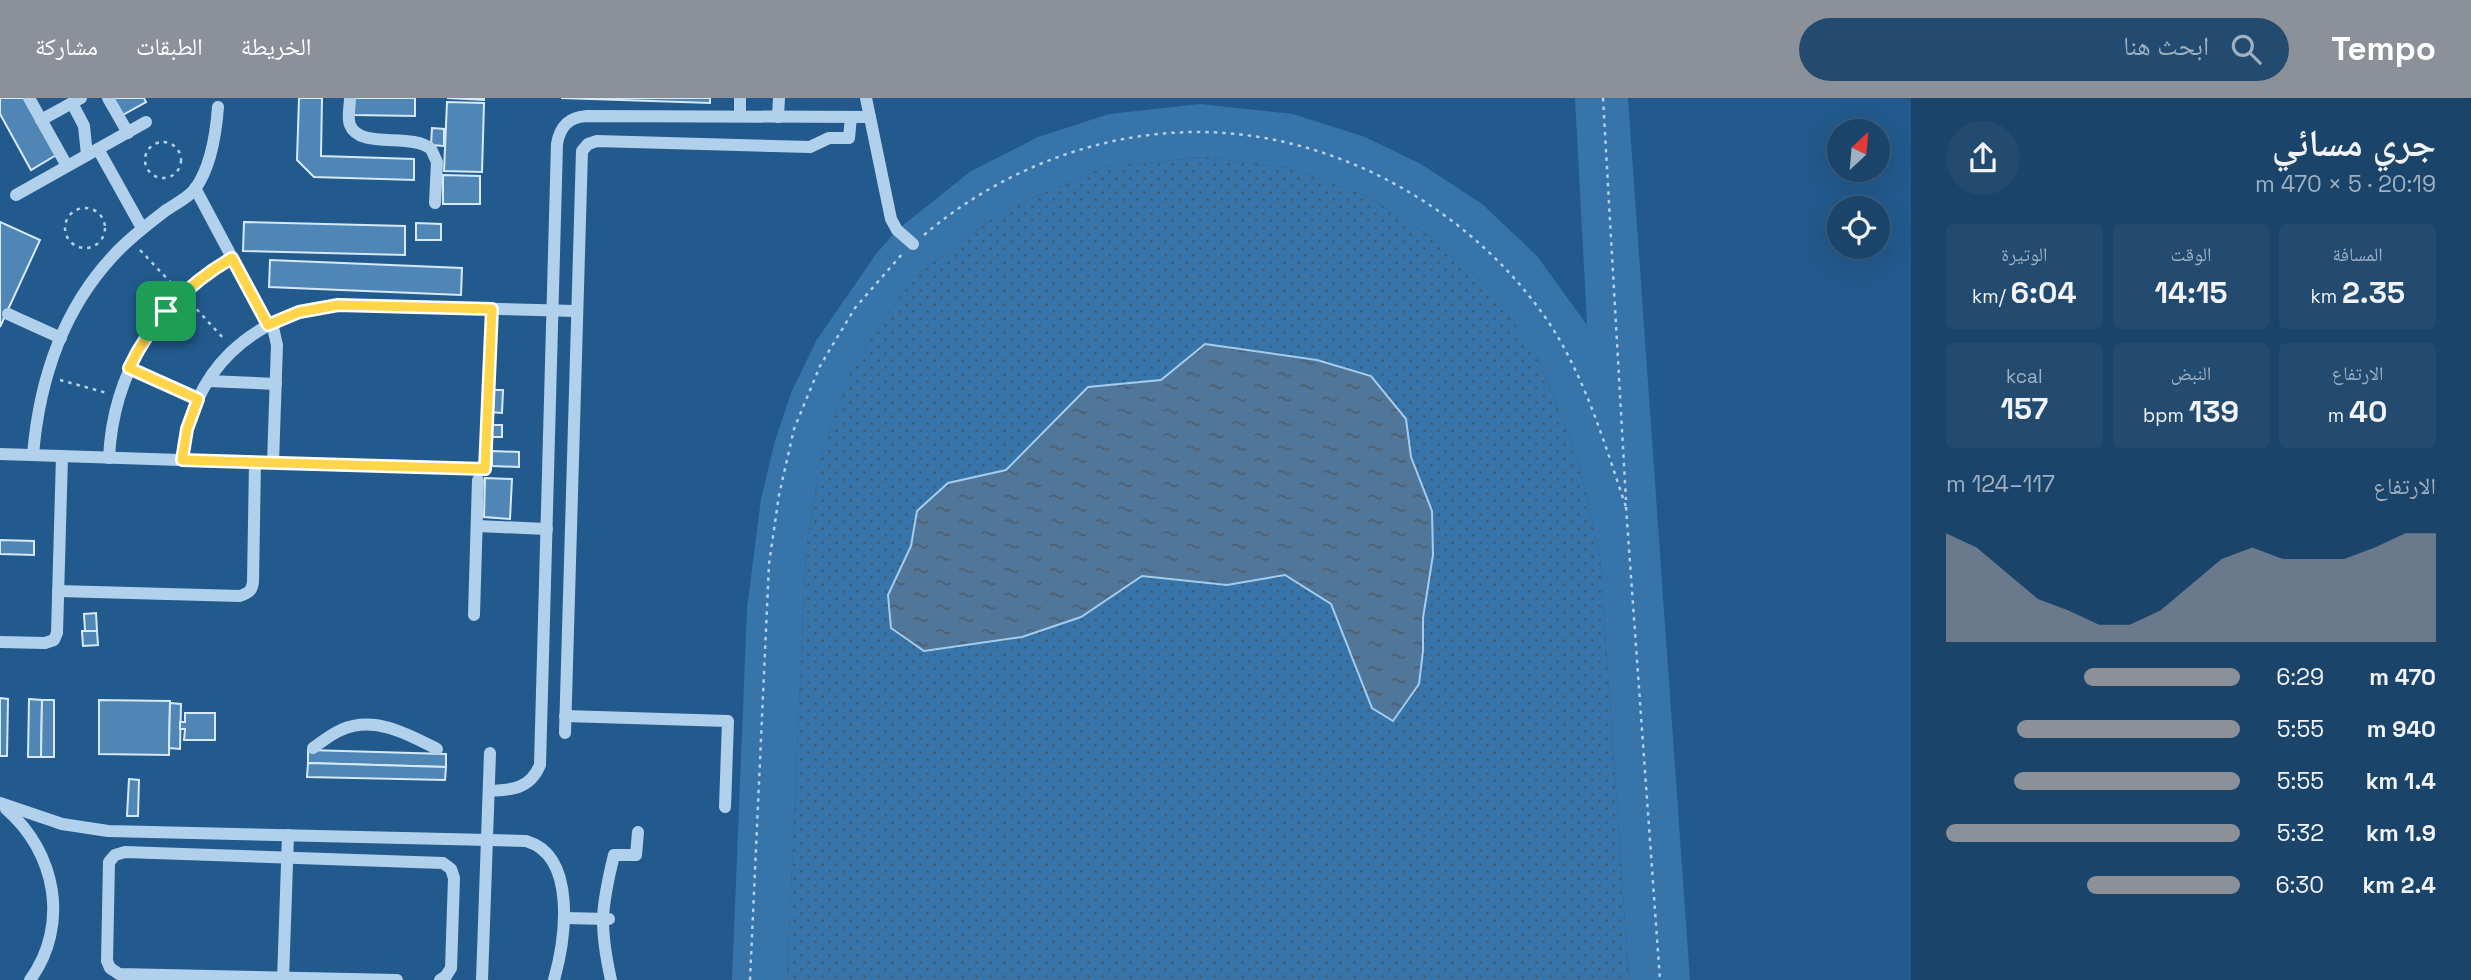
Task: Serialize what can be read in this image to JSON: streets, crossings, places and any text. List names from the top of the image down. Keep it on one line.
{"north":"top right","page":{"header":"Tempo","search":"ابحث هنا","nav":["الخريطة","الطبقات","مشاركة"],"heading":["جري مسائي","20:19 · 5 × 470 m"],"stats":[["المسافة","2.35 km"],["الوقت","14:15"],["الوتيرة","6:04 /km"],["الارتفاع","40 m"],["النبض","139 bpm"],["kcal","157"]],"chart":["الارتفاع","117–124 m"],"list":[{"name":"470 m","note":"6:29"},{"name":"940 m","note":"5:55"},{"name":"1.4 km","note":"5:55"},{"name":"1.9 km","note":"5:32"},{"name":"2.4 km","note":"6:30"}]}}
